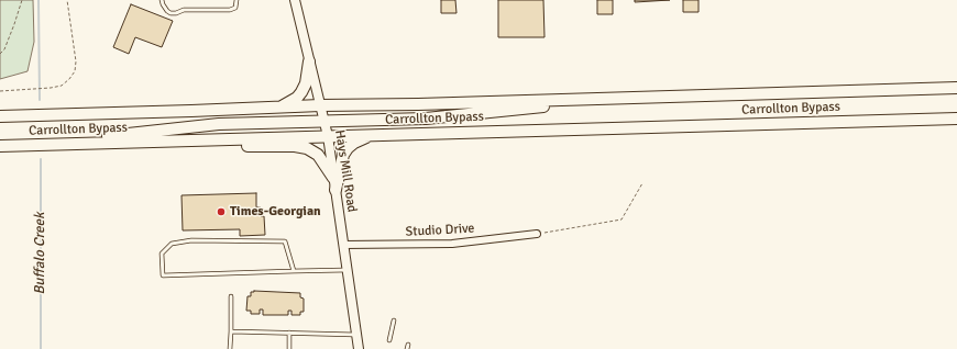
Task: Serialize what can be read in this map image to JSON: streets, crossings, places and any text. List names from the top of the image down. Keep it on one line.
{"streets":{"main road":["Carrollton Bypass"],"street":["Hays Mill Road","Studio Drive"]},"crossings":[["Carrollton Bypass","Hays Mill Road"],["Hays Mill Road","Studio Drive"]],"water":["Buffalo Creek"],"places":["Times-Georgian"]}
